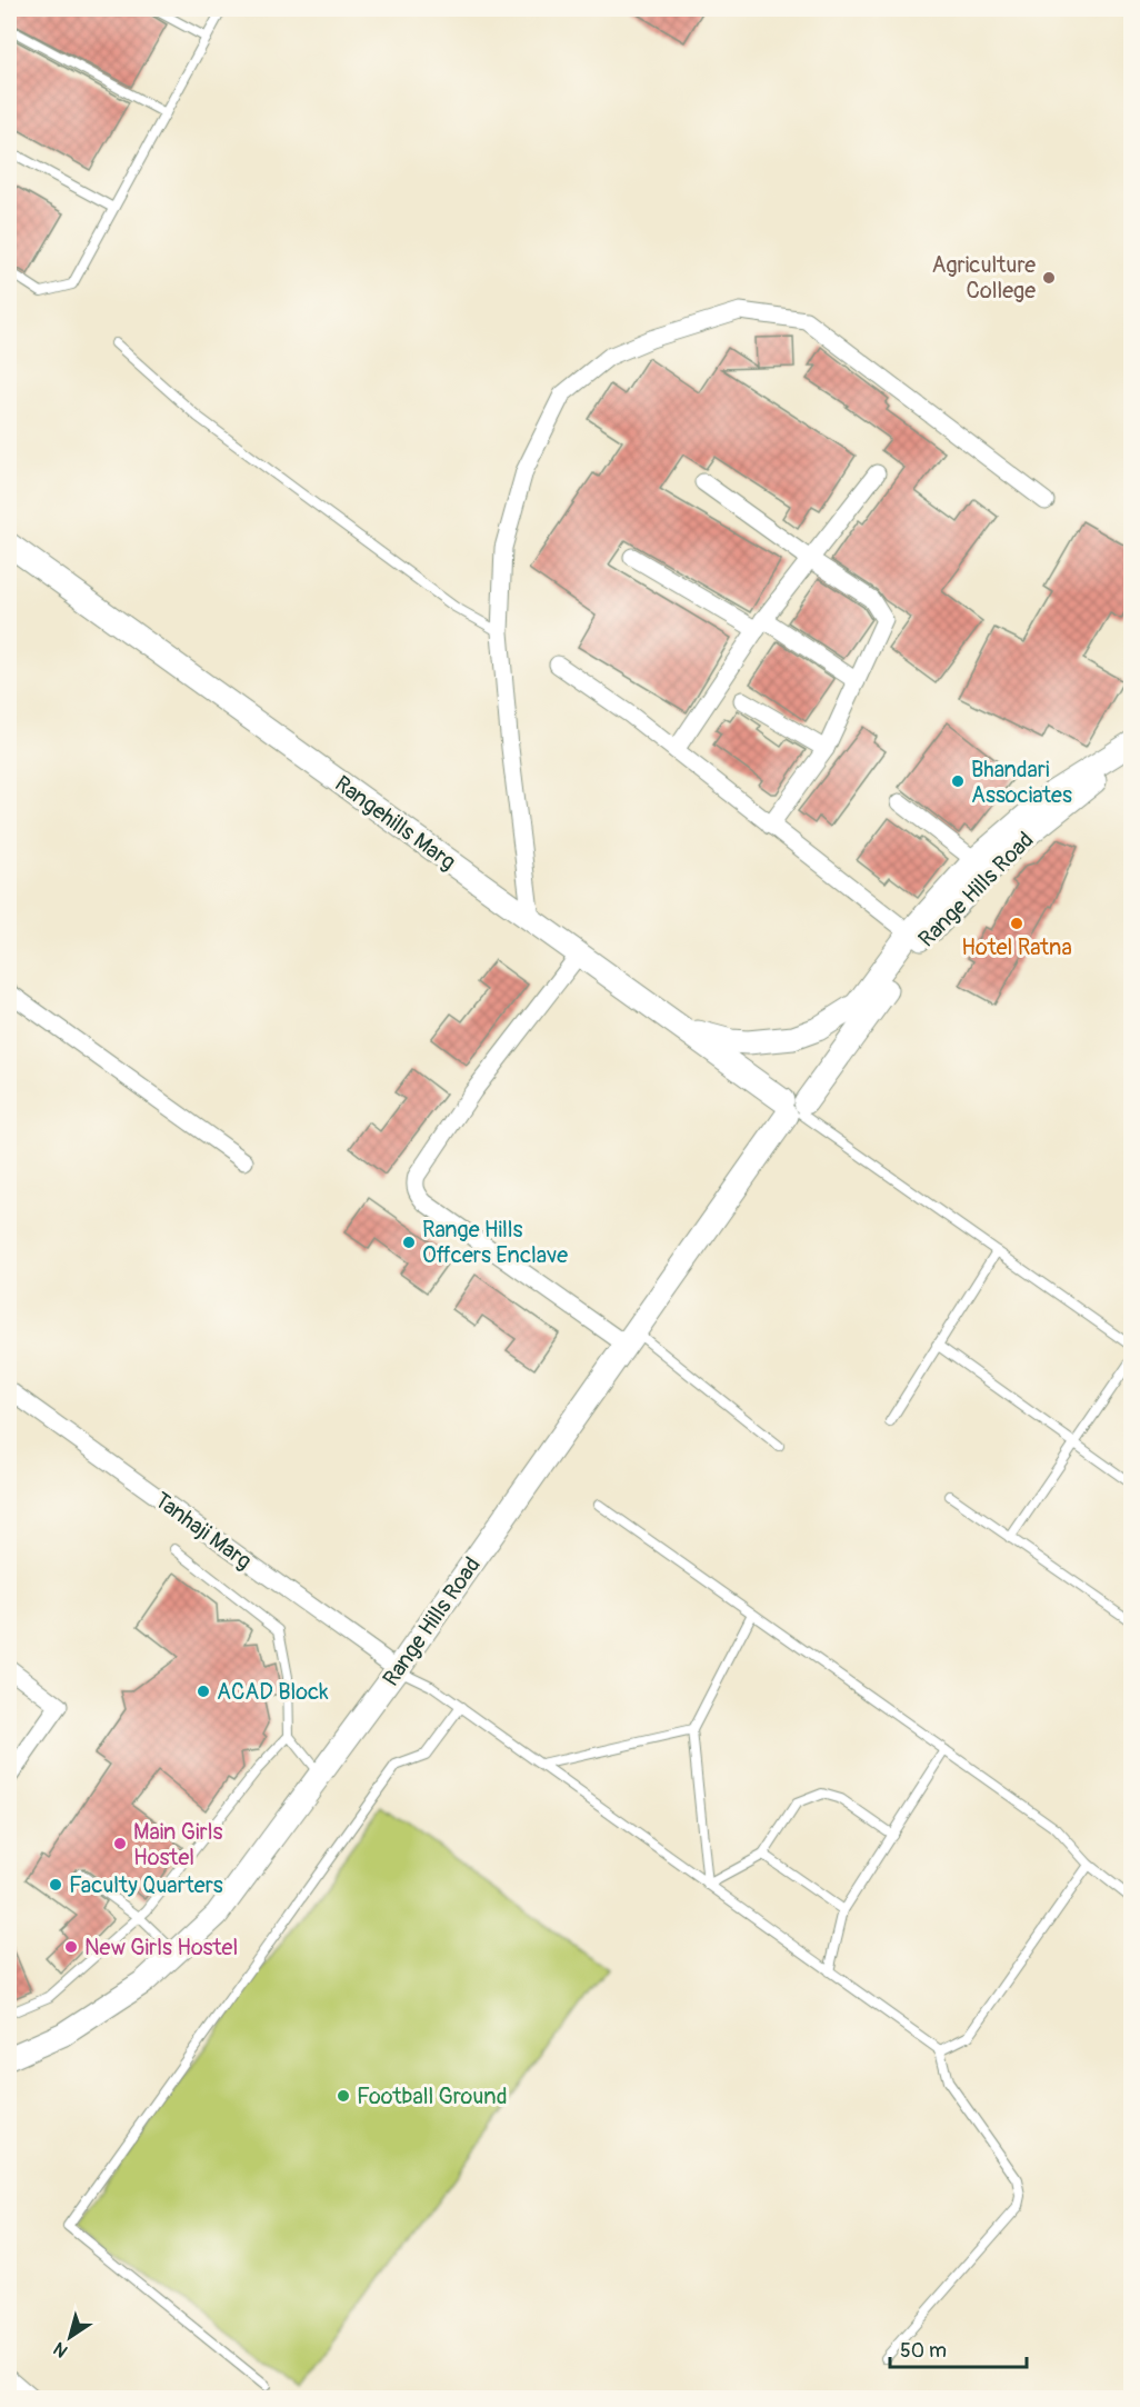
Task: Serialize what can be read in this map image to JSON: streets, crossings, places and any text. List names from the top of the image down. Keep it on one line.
{"streets":{"main road":["Rangehills Marg","Range Hills Road"],"street":["Tanhaji Marg"]},"crossings":[["Rangehills Marg","Range Hills Road"],["Range Hills Road","Tanhaji Marg"]],"places":["Agriculture College","Bhandari Associates","Hotel Ratna","Range Hills Offcers Enclave","ACAD Block","Main Girls Hostel","Faculty Quarters","New Girls Hostel","Football Ground"],"scale_bar":"50 m","north":"bottom left"}
